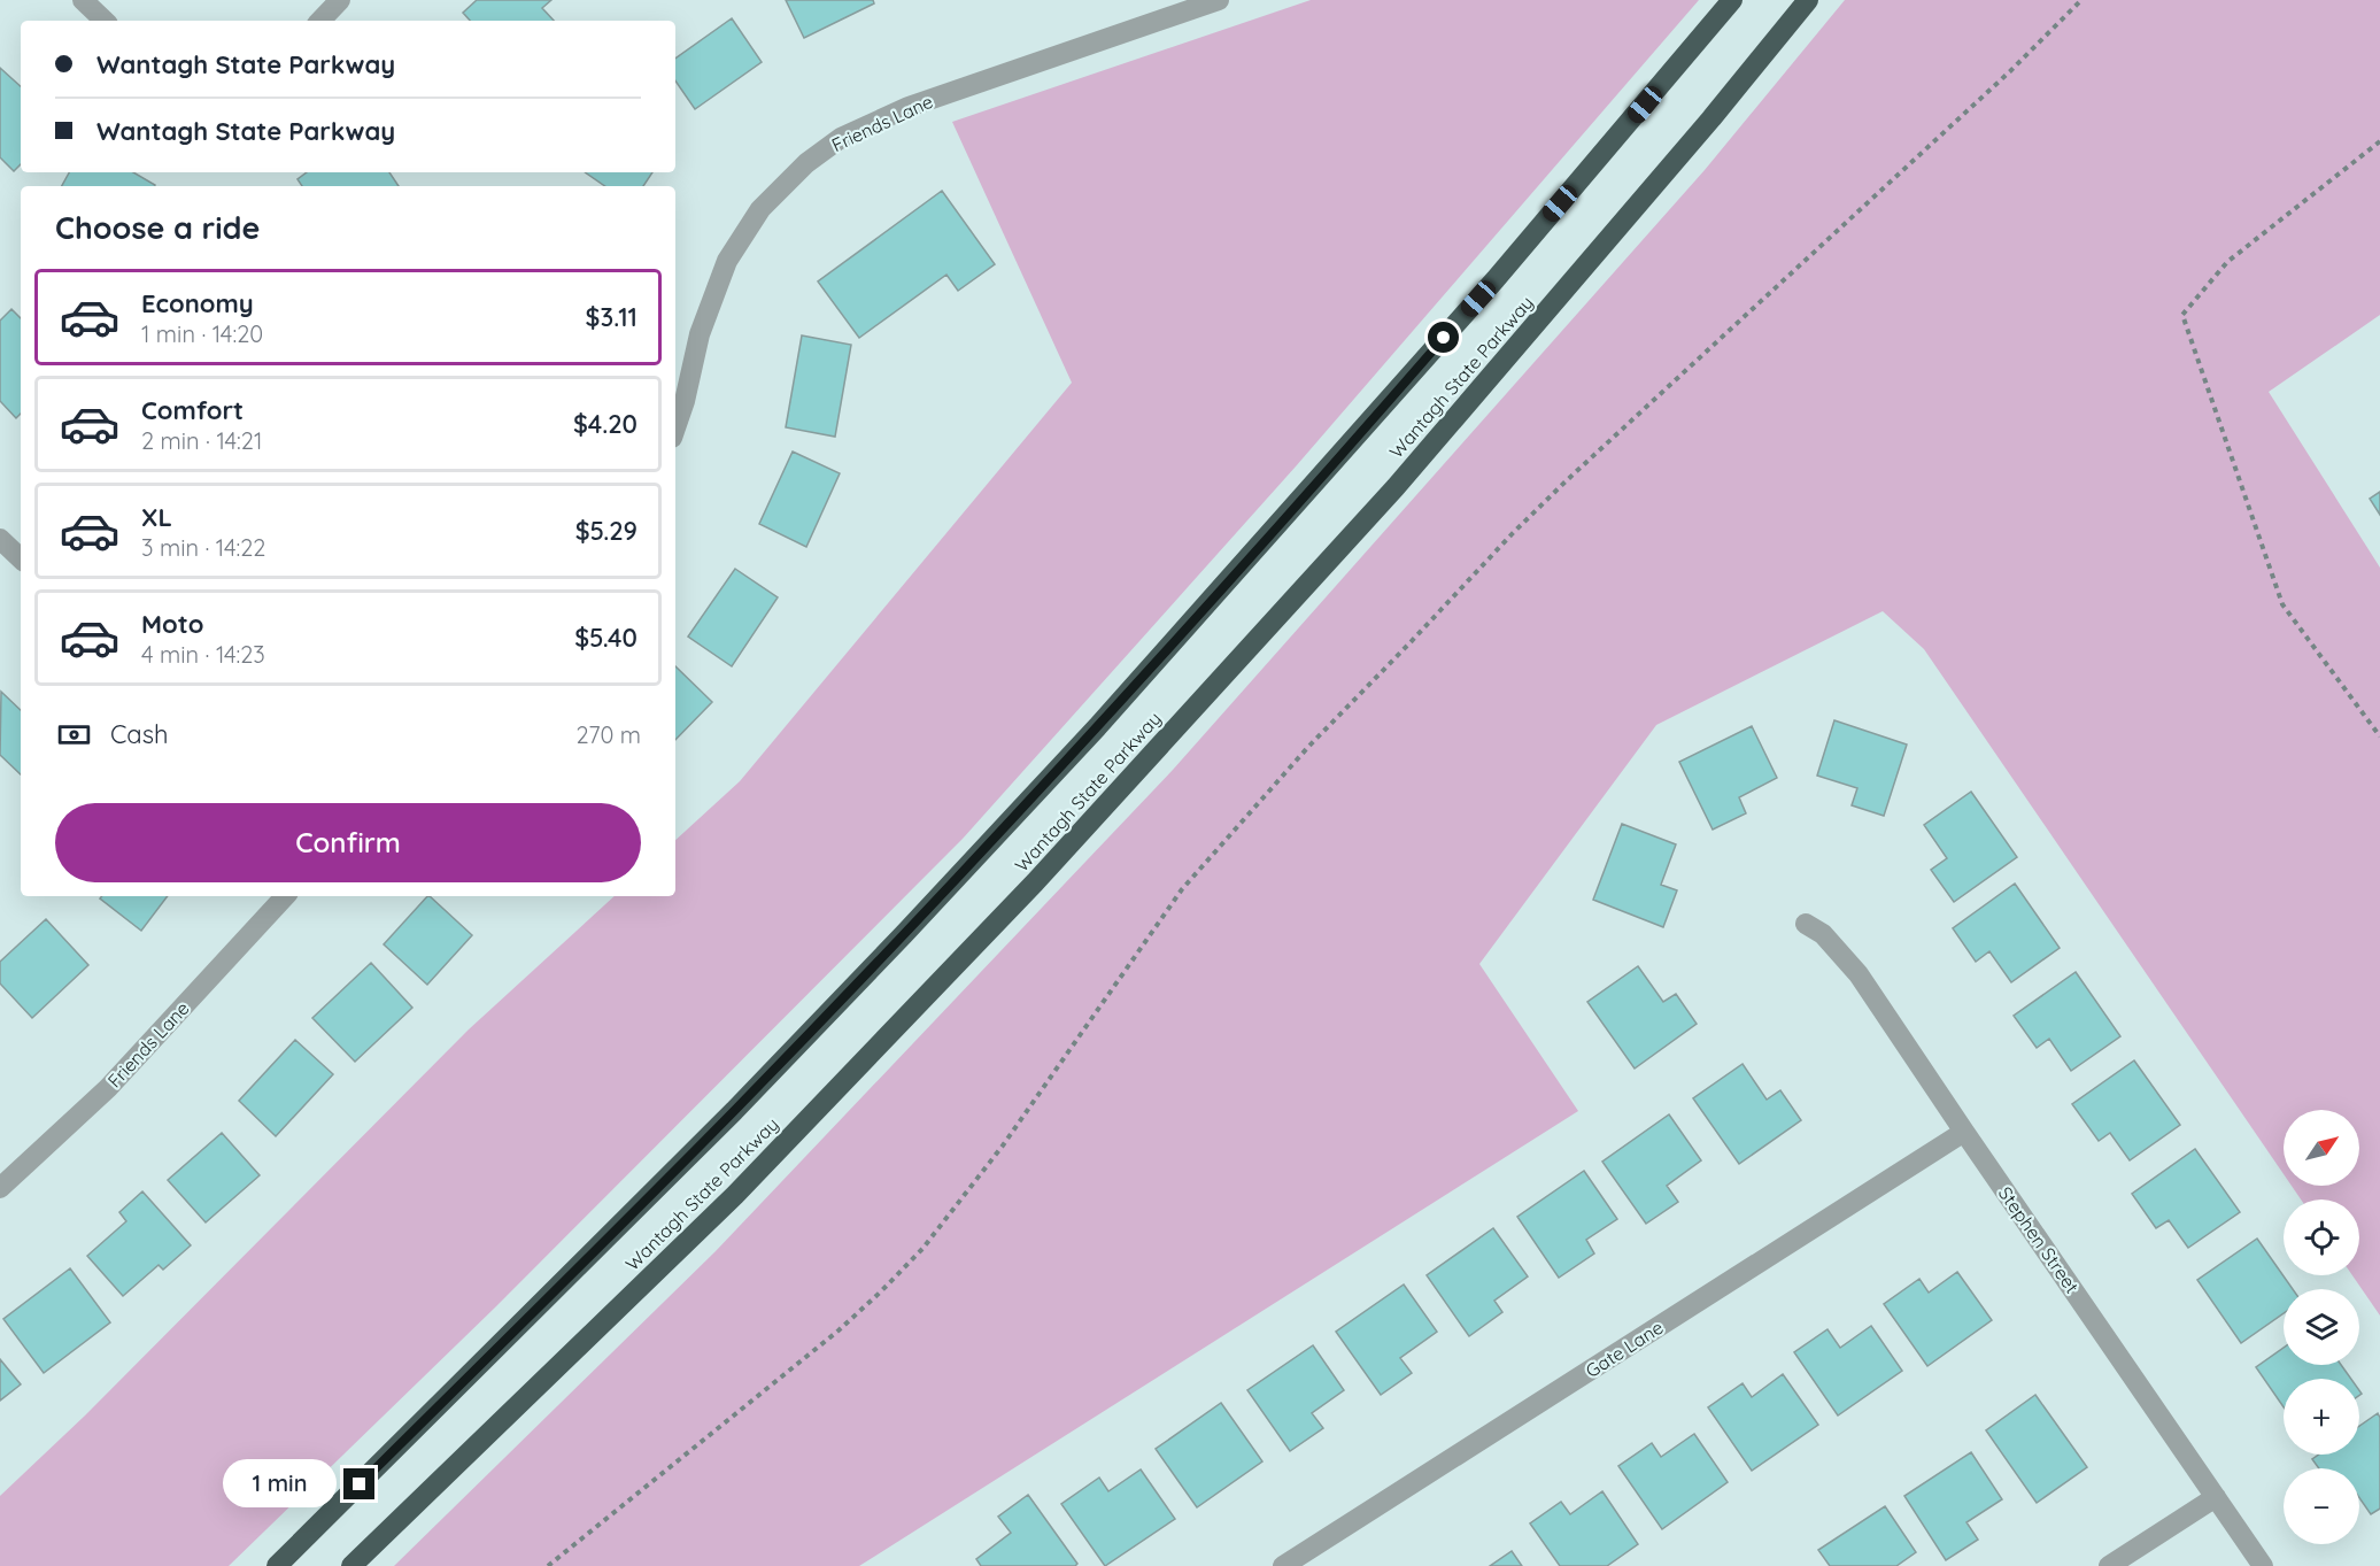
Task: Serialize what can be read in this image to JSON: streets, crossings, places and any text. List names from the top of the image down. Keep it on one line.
{"streets":{"highway":["Wantagh State Parkway"],"street":["Friends Lane","Stephen Street","Gate Lane"]},"crossings":[["Stephen Street","Gate Lane"]],"north":"top right","page":{"banner":["Wantagh State Parkway","Wantagh State Parkway"],"heading":"Choose a ride","list":[{"name":"Economy","note":"1 min · 14:20","value":"$3.11"},{"name":"Comfort","note":"2 min · 14:21","value":"$4.20"},{"name":"XL","note":"3 min · 14:22","value":"$5.29"},{"name":"Moto","note":"4 min · 14:23","value":"$5.40"}],"pay":["Cash","270 m"],"buttons":"Confirm","map_buttons":["+","−"],"bubble":"1 min"}}
